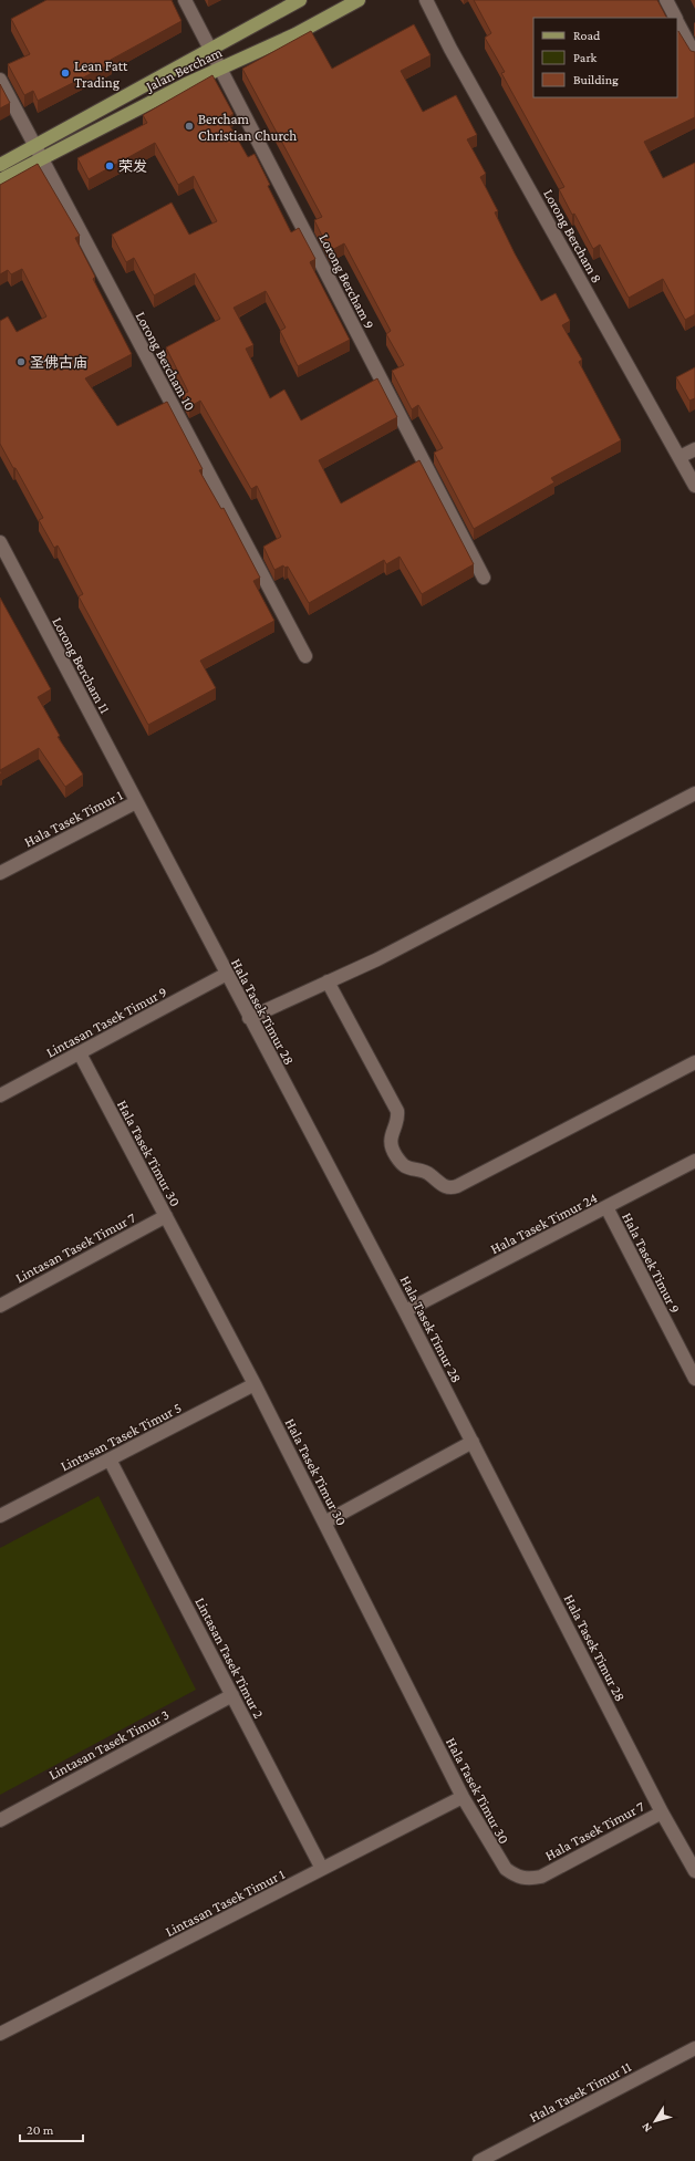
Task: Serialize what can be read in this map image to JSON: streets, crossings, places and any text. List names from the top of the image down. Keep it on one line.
{"streets":{"main road":["Jalan Bercham"],"street":["Lorong Bercham 8","Lorong Bercham 9","Lorong Bercham 10","Lorong Bercham 11","Hala Tasek Timur 1","Hala Tasek Timur 28","Lintasan Tasek Timur 9","Hala Tasek Timur 30","Hala Tasek Timur 24","Lintasan Tasek Timur 7","Hala Tasek Timur 9","Lintasan Tasek Timur 5","Lintasan Tasek Timur 2","Lintasan Tasek Timur 3","Hala Tasek Timur 7","Lintasan Tasek Timur 1","Hala Tasek Timur 11"]},"crossings":[["Jalan Bercham","Lorong Bercham 9"],["Jalan Bercham","Lorong Bercham 10"],["Lorong Bercham 11","Hala Tasek Timur 1"],["Lorong Bercham 11","Hala Tasek Timur 28"],["Hala Tasek Timur 1","Hala Tasek Timur 28"],["Hala Tasek Timur 28","Lintasan Tasek Timur 9"],["Hala Tasek Timur 28","Hala Tasek Timur 24"],["Hala Tasek Timur 28","Hala Tasek Timur 7"],["Lintasan Tasek Timur 9","Hala Tasek Timur 30"],["Hala Tasek Timur 30","Lintasan Tasek Timur 7"],["Hala Tasek Timur 30","Lintasan Tasek Timur 5"],["Hala Tasek Timur 30","Hala Tasek Timur 7"],["Hala Tasek Timur 30","Lintasan Tasek Timur 1"],["Hala Tasek Timur 24","Hala Tasek Timur 9"],["Lintasan Tasek Timur 5","Lintasan Tasek Timur 2"],["Lintasan Tasek Timur 2","Lintasan Tasek Timur 3"],["Lintasan Tasek Timur 2","Lintasan Tasek Timur 1"]],"places":["Lean Fatt Trading","Bercham Christian Church","荣发","圣佛古庙"],"legend":["Road","Park","Building"],"scale_bar":"20 m","north":"bottom left"}
